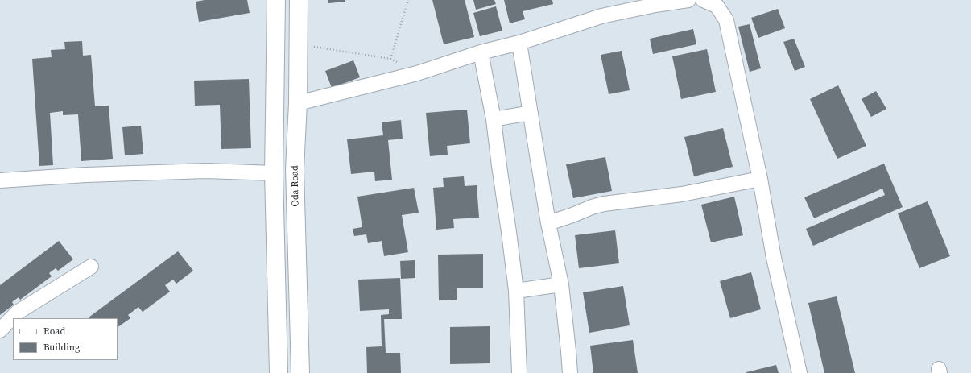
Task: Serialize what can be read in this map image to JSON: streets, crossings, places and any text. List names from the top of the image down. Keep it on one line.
{"streets":{"street":["Oda Road"]},"legend":["Road","Building"]}
